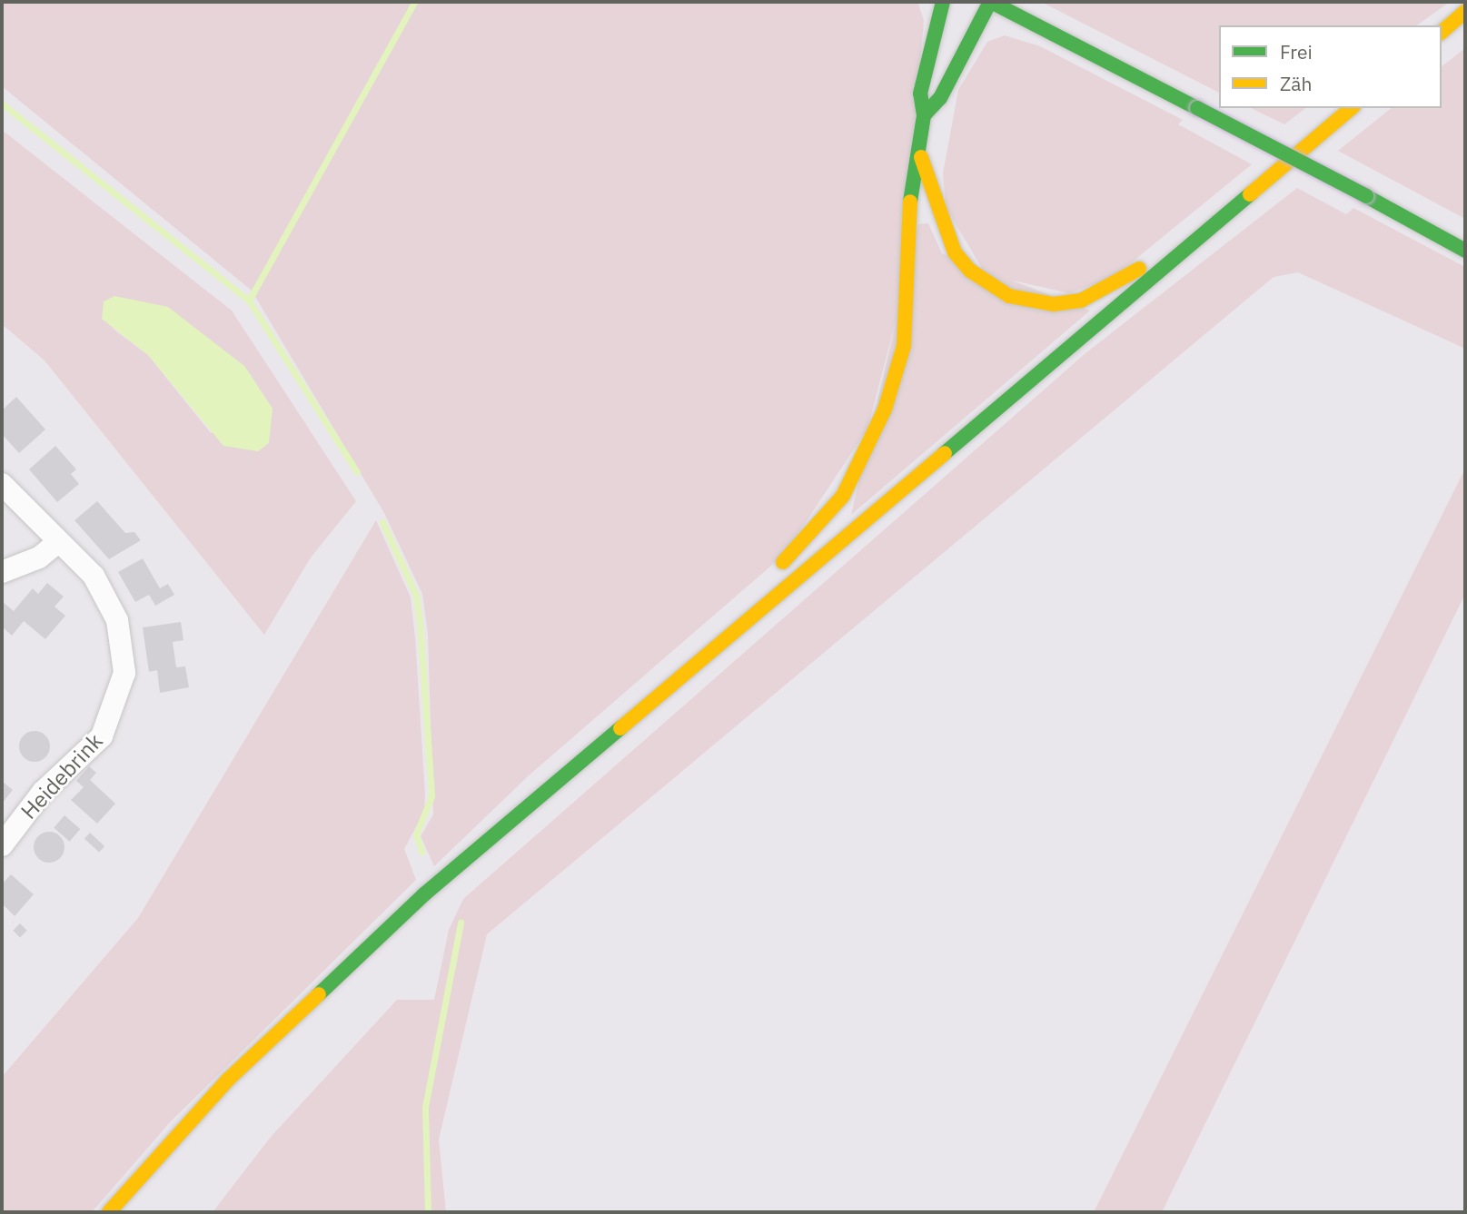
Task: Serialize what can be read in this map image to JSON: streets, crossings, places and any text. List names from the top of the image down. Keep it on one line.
{"streets":{"street":["Heidebrink"]},"legend":["Frei","Zäh"]}
